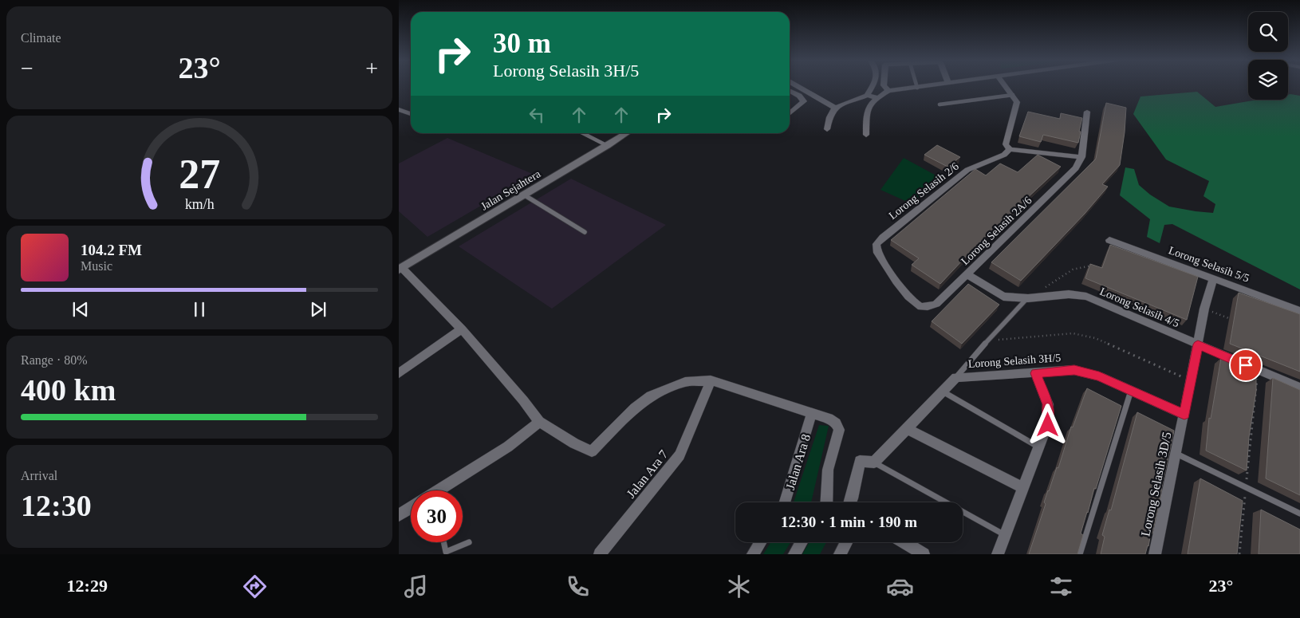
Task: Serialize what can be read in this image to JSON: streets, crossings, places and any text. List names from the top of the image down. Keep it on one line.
{"streets":{"main road":["Jalan Sejahtera"],"street":["Lorong Selasih 2/6","Lorong Selasih 2A/6","Lorong Selasih 5/5","Lorong Selasih 4/5","Lorong Selasih 3H/5","Jalan Ara 8","Jalan Ara 7","Lorong Selasih 3D/5"]},"crossings":[["Lorong Selasih 2/6","Lorong Selasih 2A/6"],["Lorong Selasih 2A/6","Lorong Selasih 4/5"],["Lorong Selasih 5/5","Lorong Selasih 3D/5"],["Lorong Selasih 4/5","Lorong Selasih 3D/5"],["Lorong Selasih 3H/5","Lorong Selasih 3D/5"]],"page":{"tile":["Climate",["Range · 80%","400 km"],["Arrival","12:30"]],"turn":["30 m","Lorong Selasih 3H/5"],"heat":["−","23°","+"],"song":["104.2 FM","Music"],"limit":"30","trip":"12:30 · 1 min · 190 m","tabs":["12:29","23°"],"gauge":["27","km/h"]}}
